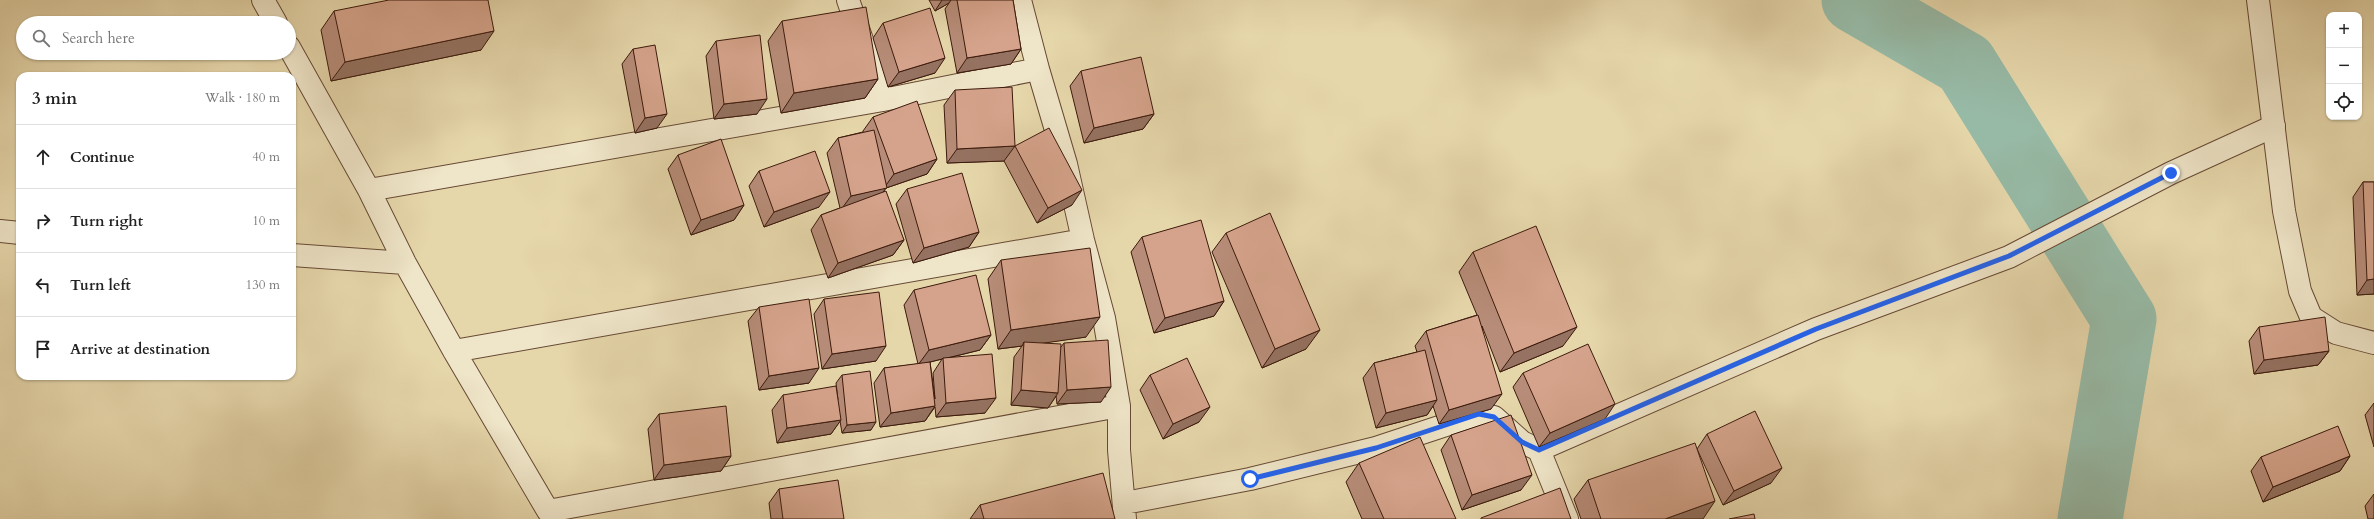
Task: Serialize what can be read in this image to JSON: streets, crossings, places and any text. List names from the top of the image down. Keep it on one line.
{"page":{"map_buttons":["+","−"],"search":"Search here","heading":["3 min","Walk · 180 m"],"list":[["Continue","40 m"],["Turn right","10 m"],["Turn left","130 m"],"Arrive at destination"]}}
